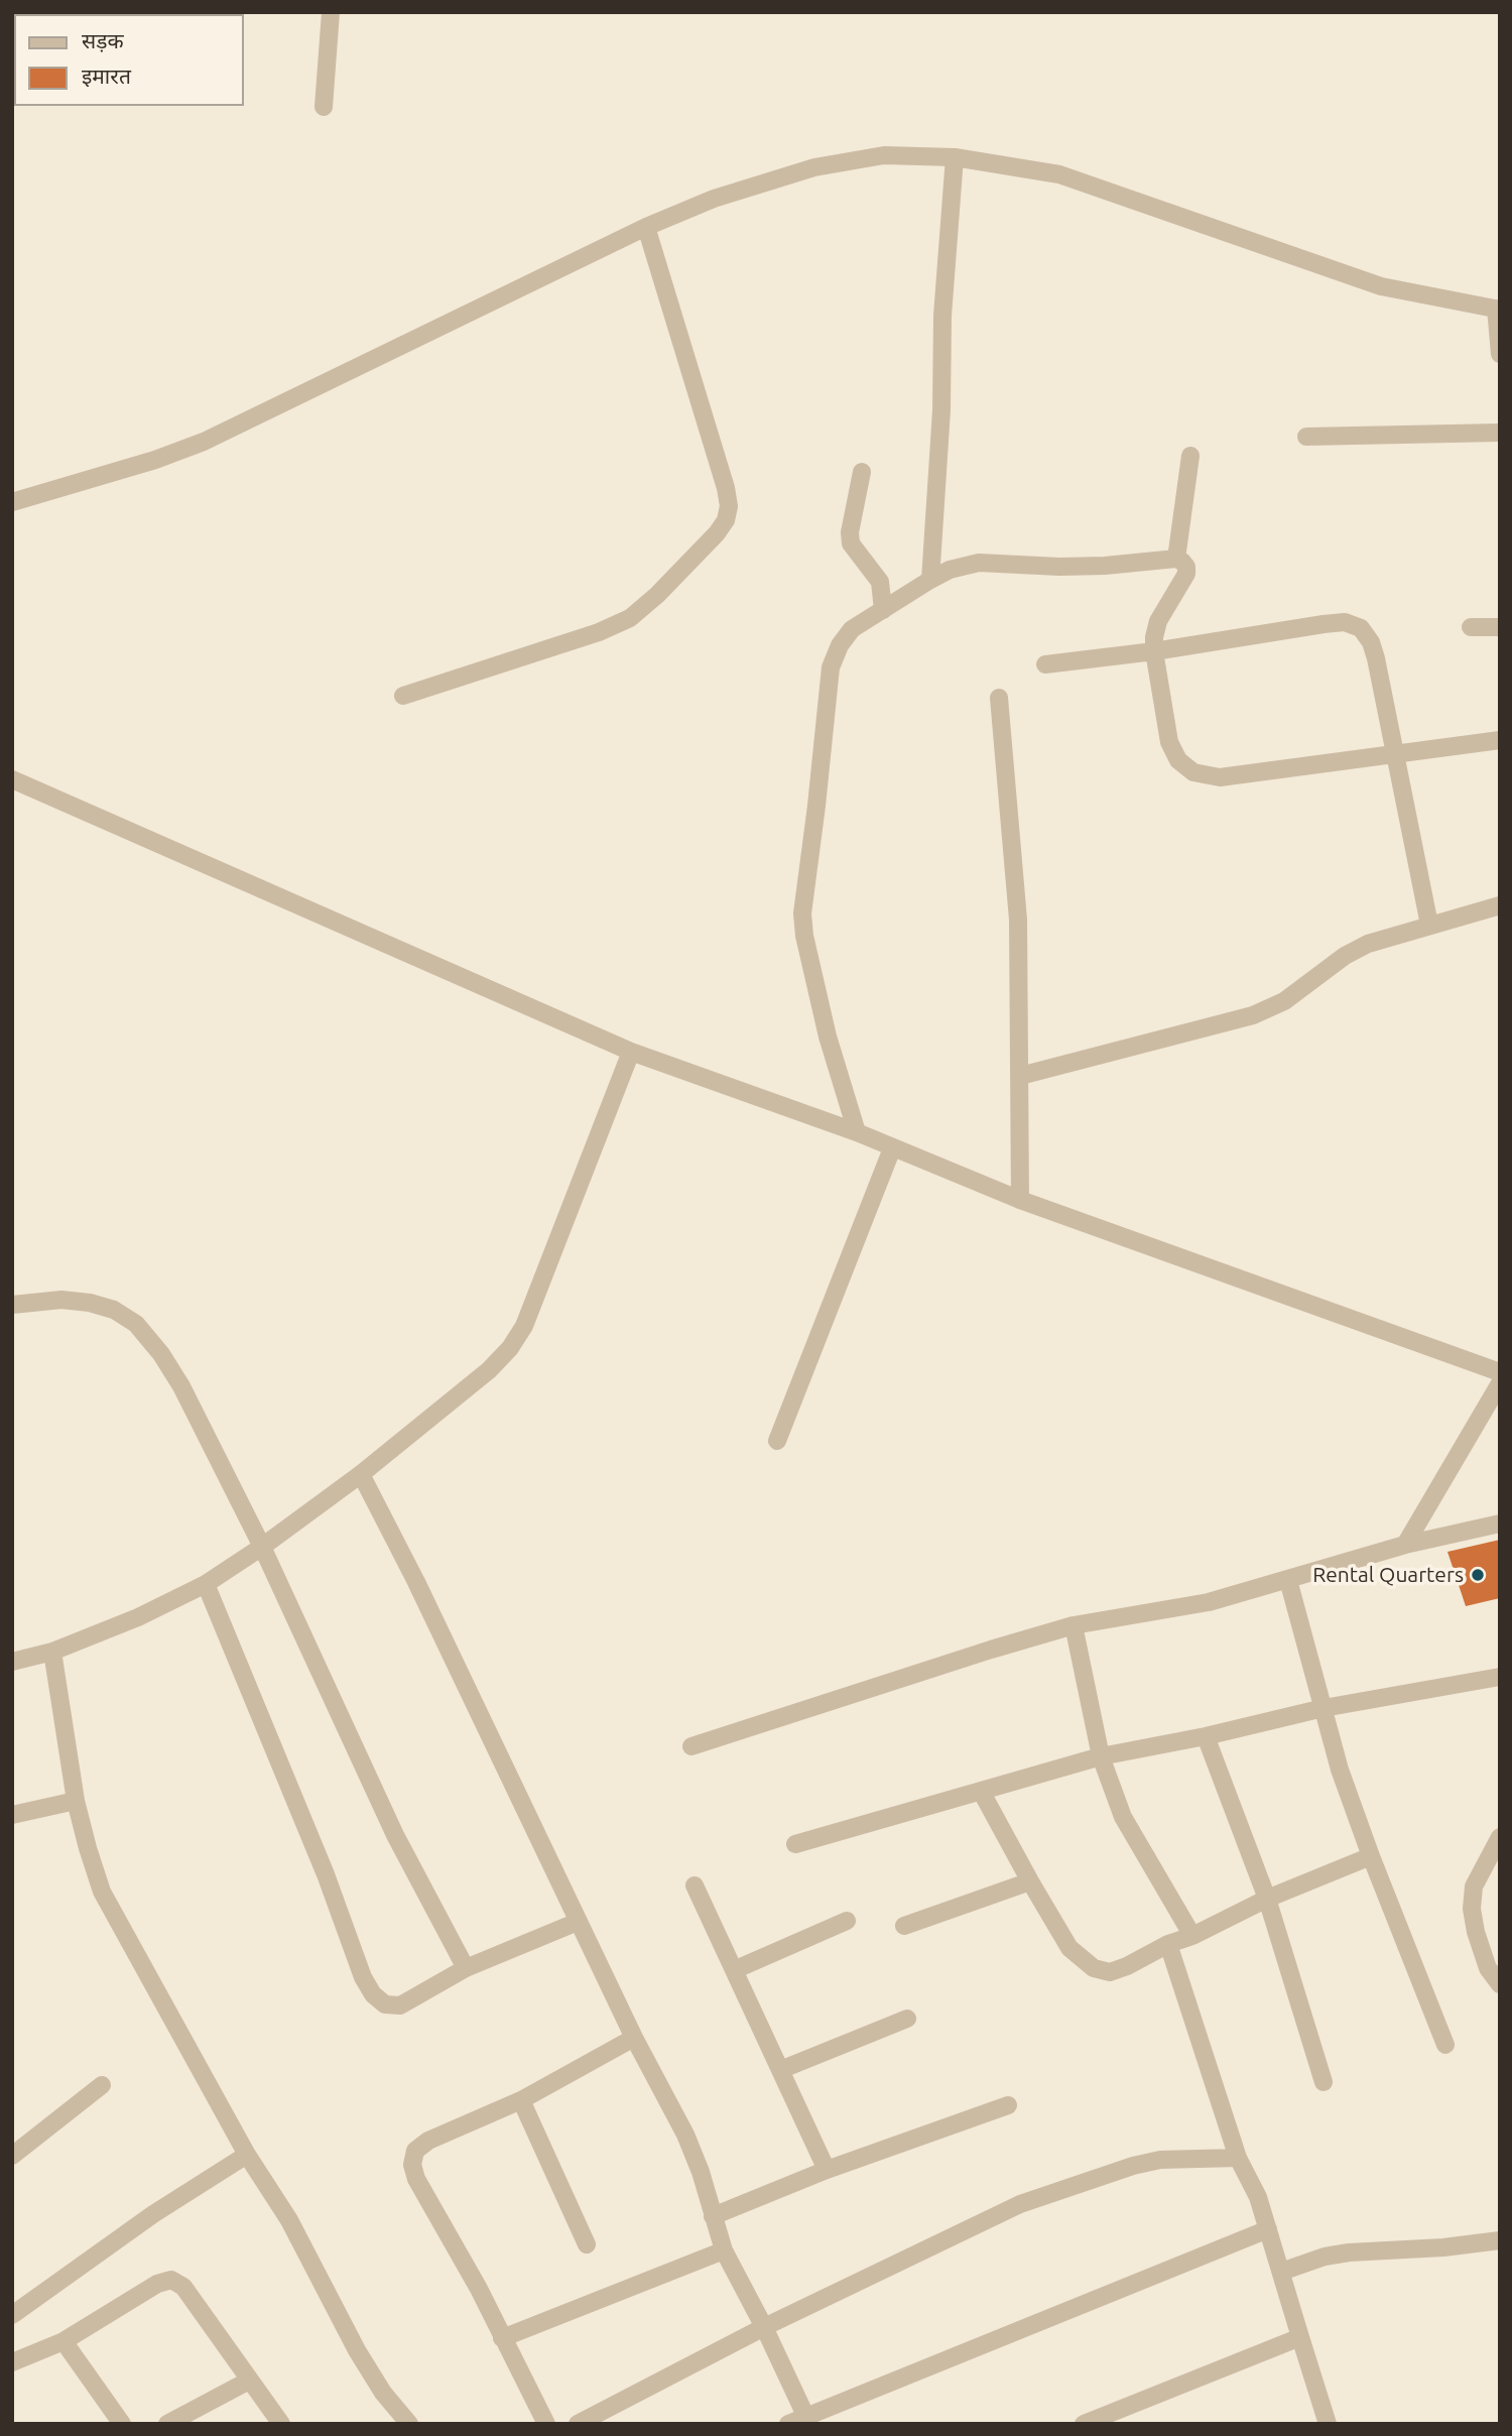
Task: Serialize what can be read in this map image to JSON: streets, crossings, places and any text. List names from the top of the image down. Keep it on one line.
{"places":["Rental Quarters"],"legend":["सड़क","इमारत"]}
